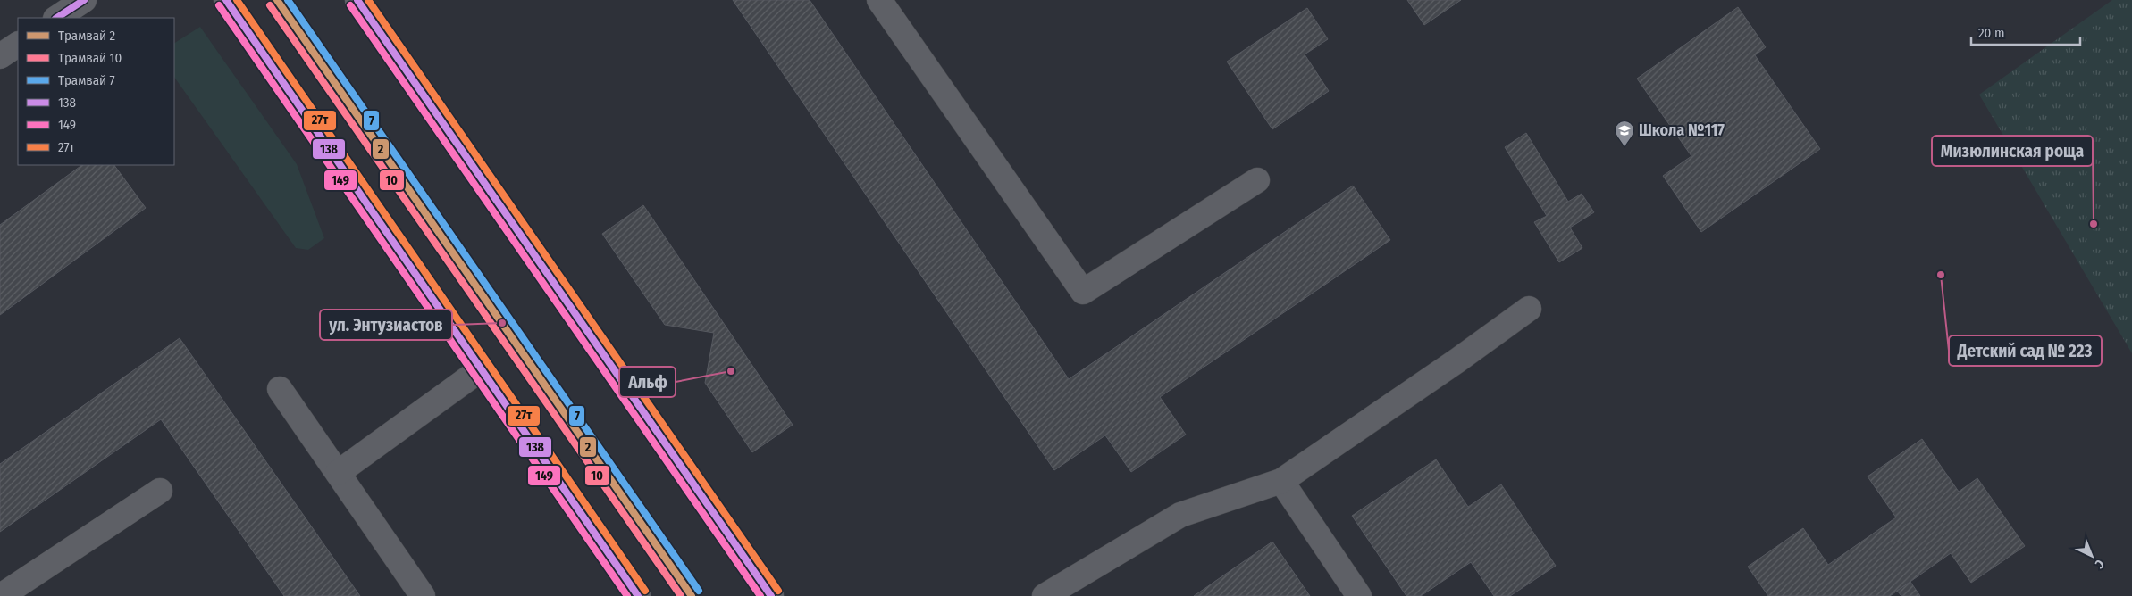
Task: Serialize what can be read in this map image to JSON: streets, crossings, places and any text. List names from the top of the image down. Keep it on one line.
{"places":{"school or university":["Школа №117"],"other":["Мизюлинская роща","Детский сад № 223","ул. Энтузиастов","Альф"]},"lines":["tram line 2","tram line 7","transit line 138","transit line 27т","tram line 10","transit line 149"],"legend":["Трамвай 2","Трамвай 10","Трамвай 7","138","149","27т"],"scale_bar":"20 m","north":"bottom right"}
